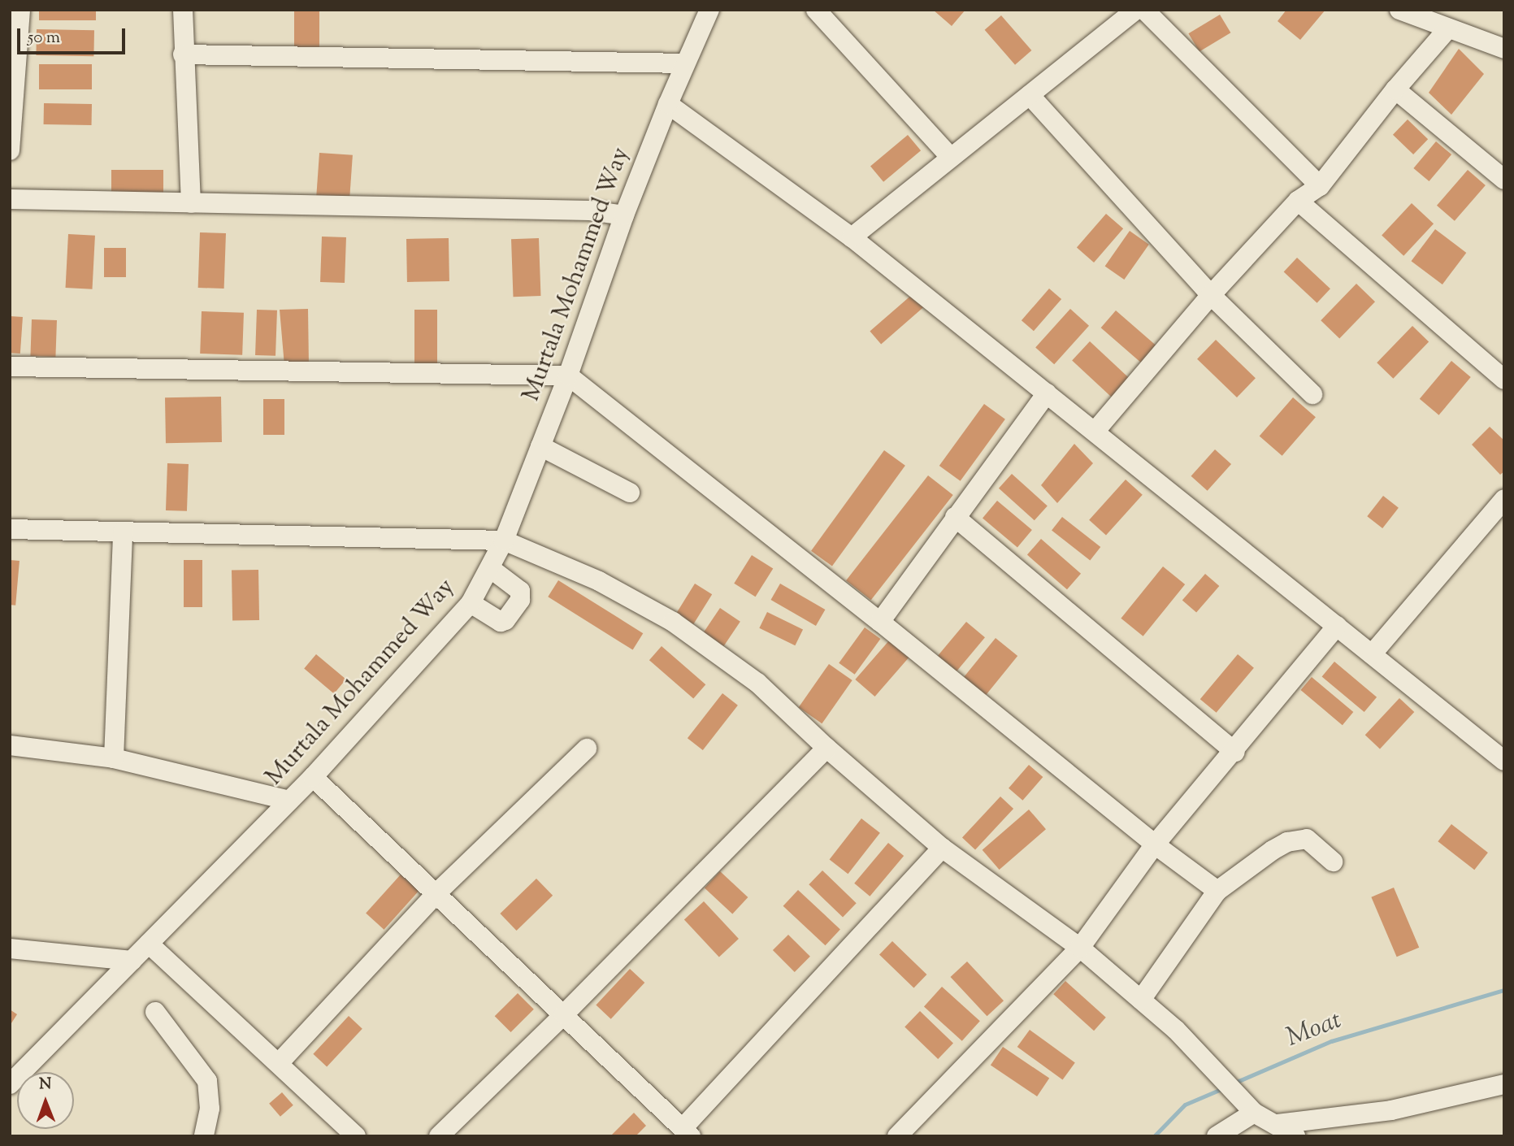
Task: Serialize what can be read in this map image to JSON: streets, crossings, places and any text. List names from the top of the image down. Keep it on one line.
{"streets":{"street":["Murtala Mohammed Way"]},"water":["Moat"],"scale_bar":"50 m","north":"top"}
